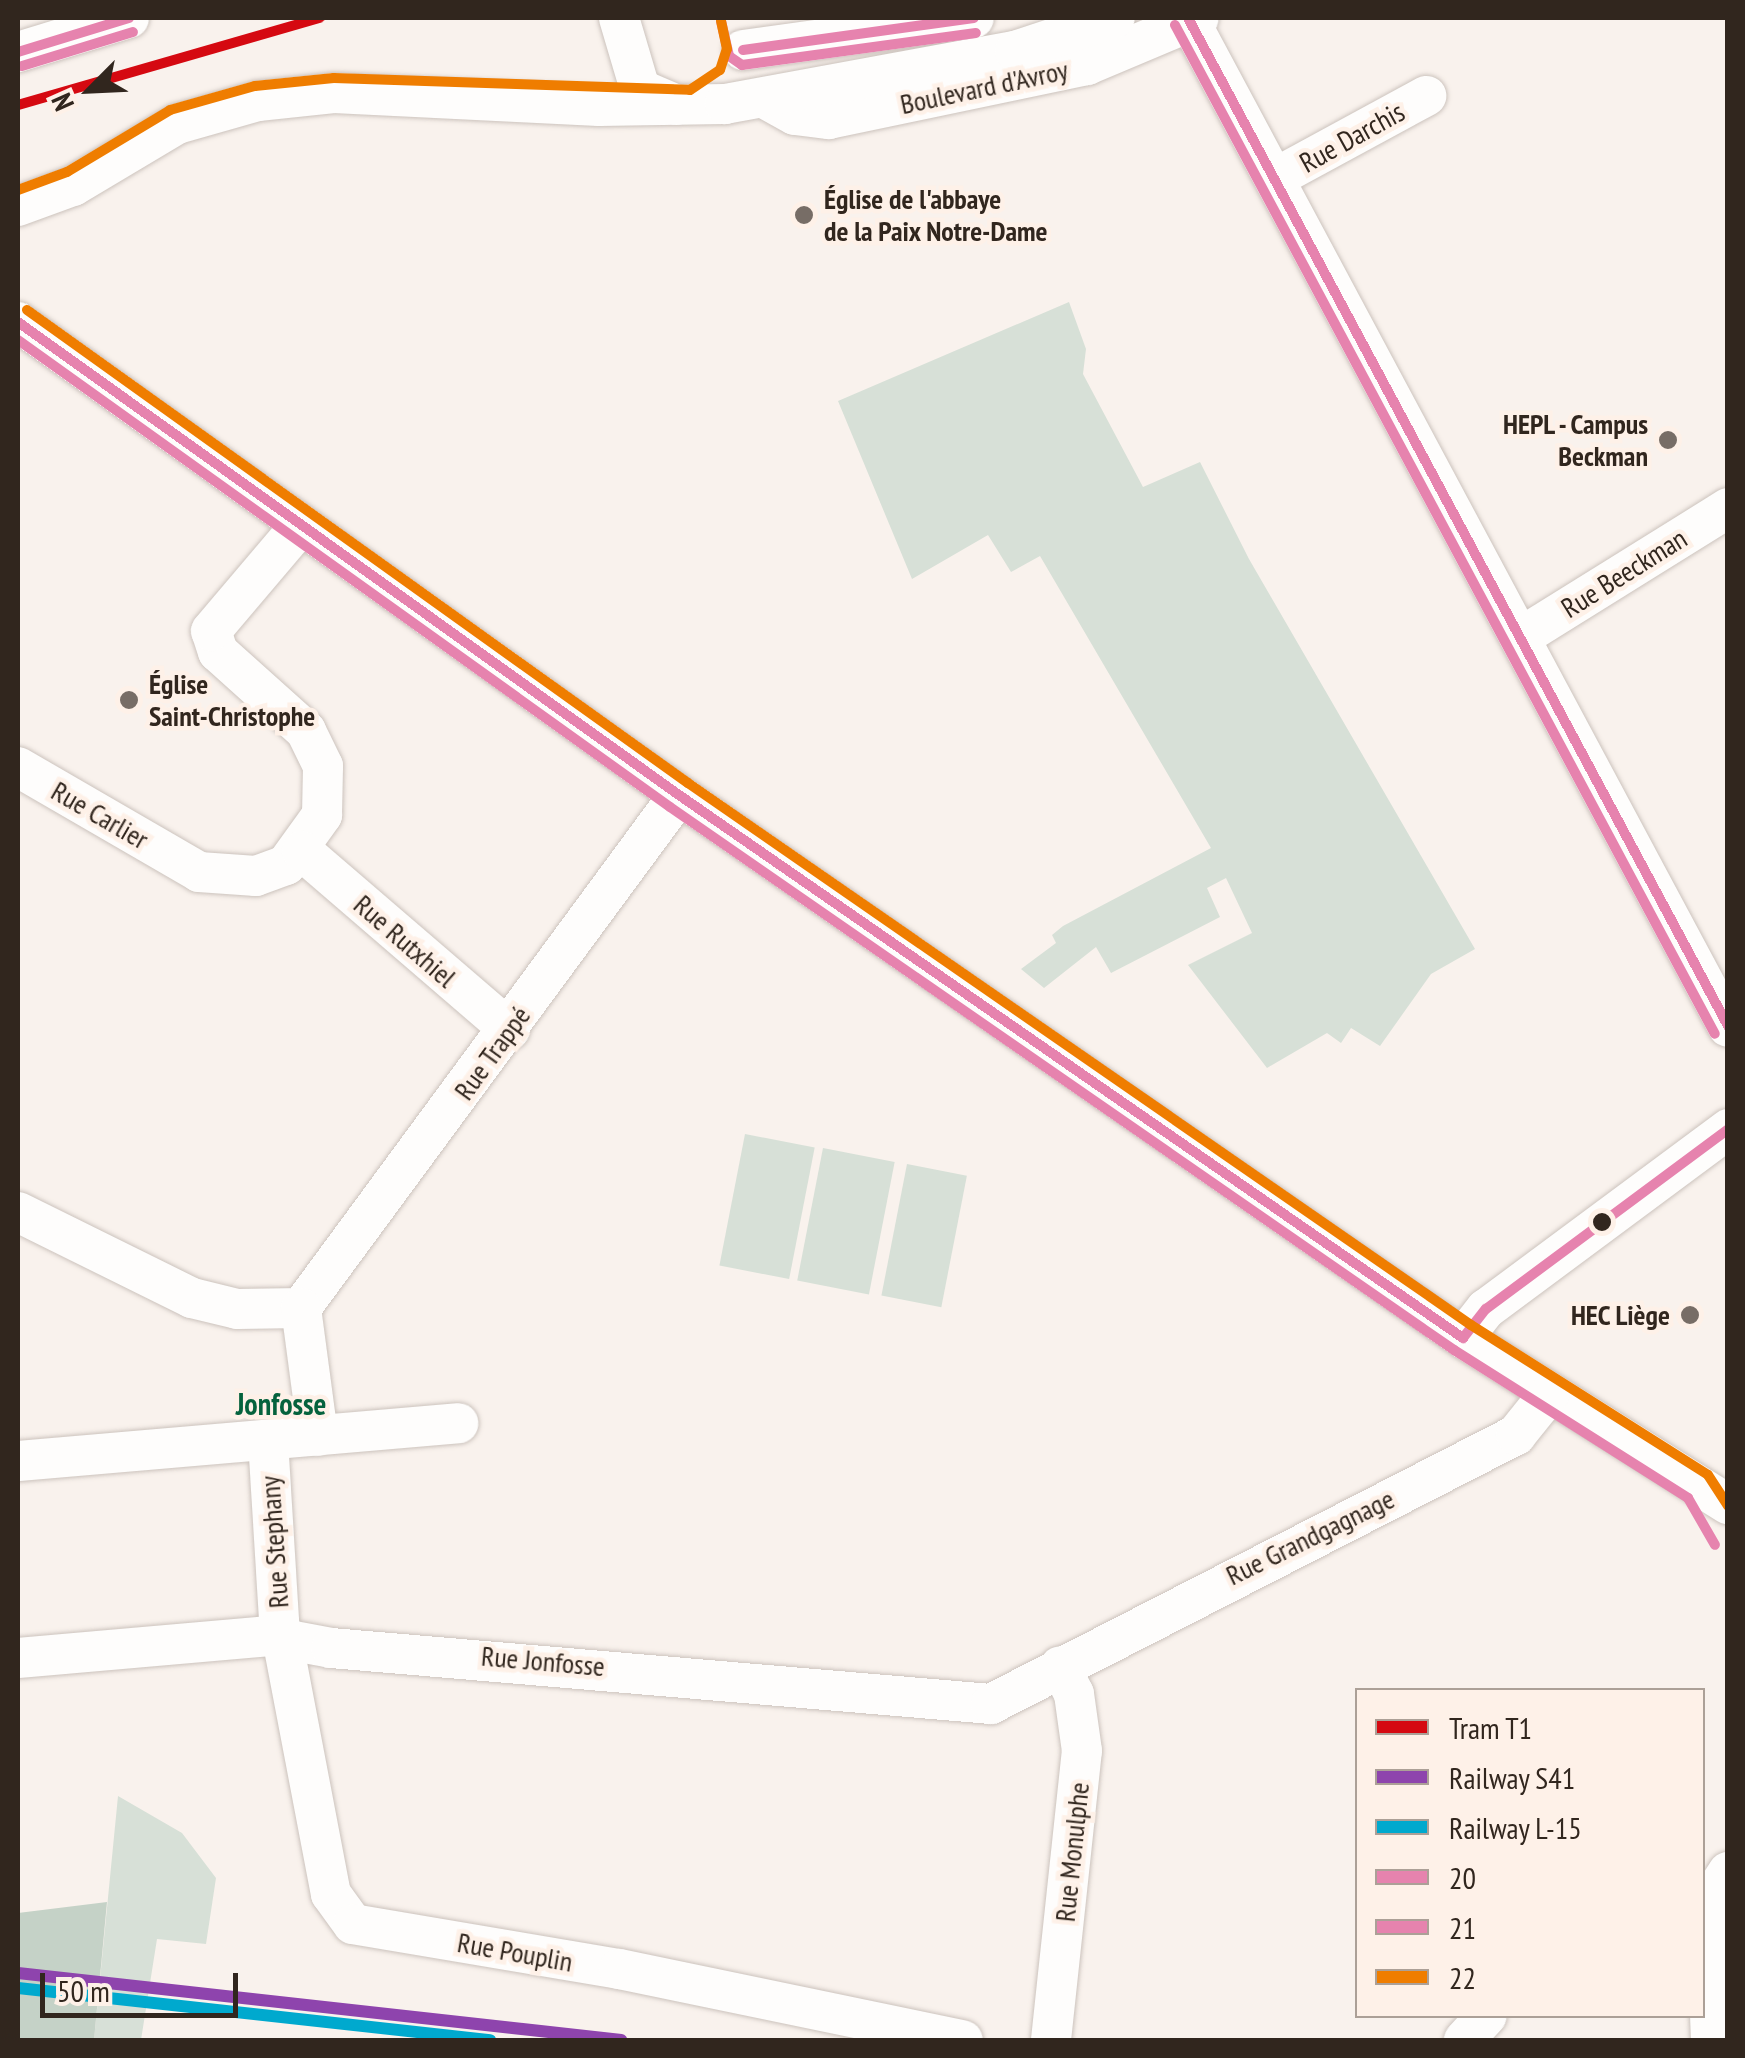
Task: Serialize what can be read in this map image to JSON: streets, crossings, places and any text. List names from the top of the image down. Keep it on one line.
{"streets":{"street":["Boulevard d'Avroy","Rue Darchis","Rue Beeckman","Rue Carlier","Rue Rutxhiel","Rue Trappé","Rue Grandgagnage","Rue Stephany","Rue Jonfosse","Rue Monulphe","Rue Pouplin"]},"crossings":[["Boulevard d'Avroy","Rue Darchis"],["Rue Darchis","Rue Beeckman"],["Rue Carlier","Rue Rutxhiel"],["Rue Rutxhiel","Rue Trappé"],["Rue Grandgagnage","Rue Jonfosse"],["Rue Grandgagnage","Rue Monulphe"],["Rue Stephany","Rue Jonfosse"],["Rue Stephany","Rue Pouplin"],["Rue Jonfosse","Rue Monulphe"],["Rue Jonfosse","Rue Pouplin"]],"districts":["Jonfosse"],"places":["Église de l'abbaye de la Paix Notre-Dame","HEPL - Campus Beckman","Église Saint-Christophe","HEC Liège"],"lines":["tram line T1","transit line 20","transit line 21","transit line 22","rail line S41","rail line L-15"],"legend":["Tram T1","Railway S41","Railway L-15","20","21","22"],"scale_bar":"50 m","north":"bottom left"}
